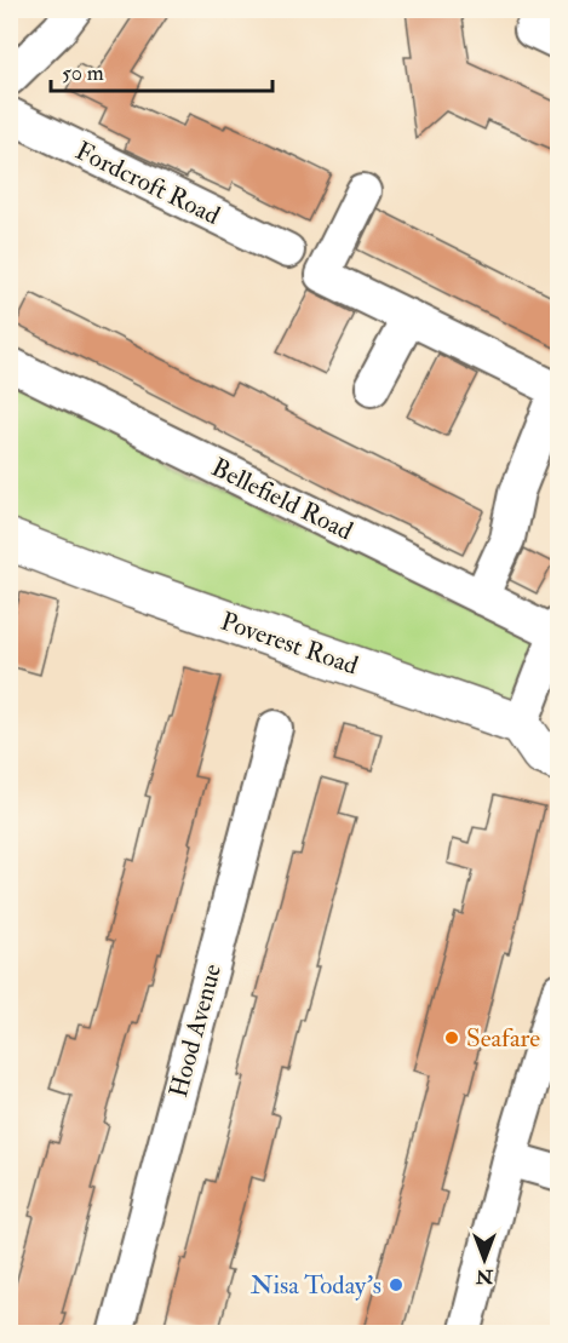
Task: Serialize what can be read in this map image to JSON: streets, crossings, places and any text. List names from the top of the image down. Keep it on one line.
{"streets":{"street":["Fordcroft Road","Bellefield Road","Poverest Road","Hood Avenue"]},"places":["Seafare","Nisa Today’s"],"scale_bar":"50 m","north":"bottom"}
